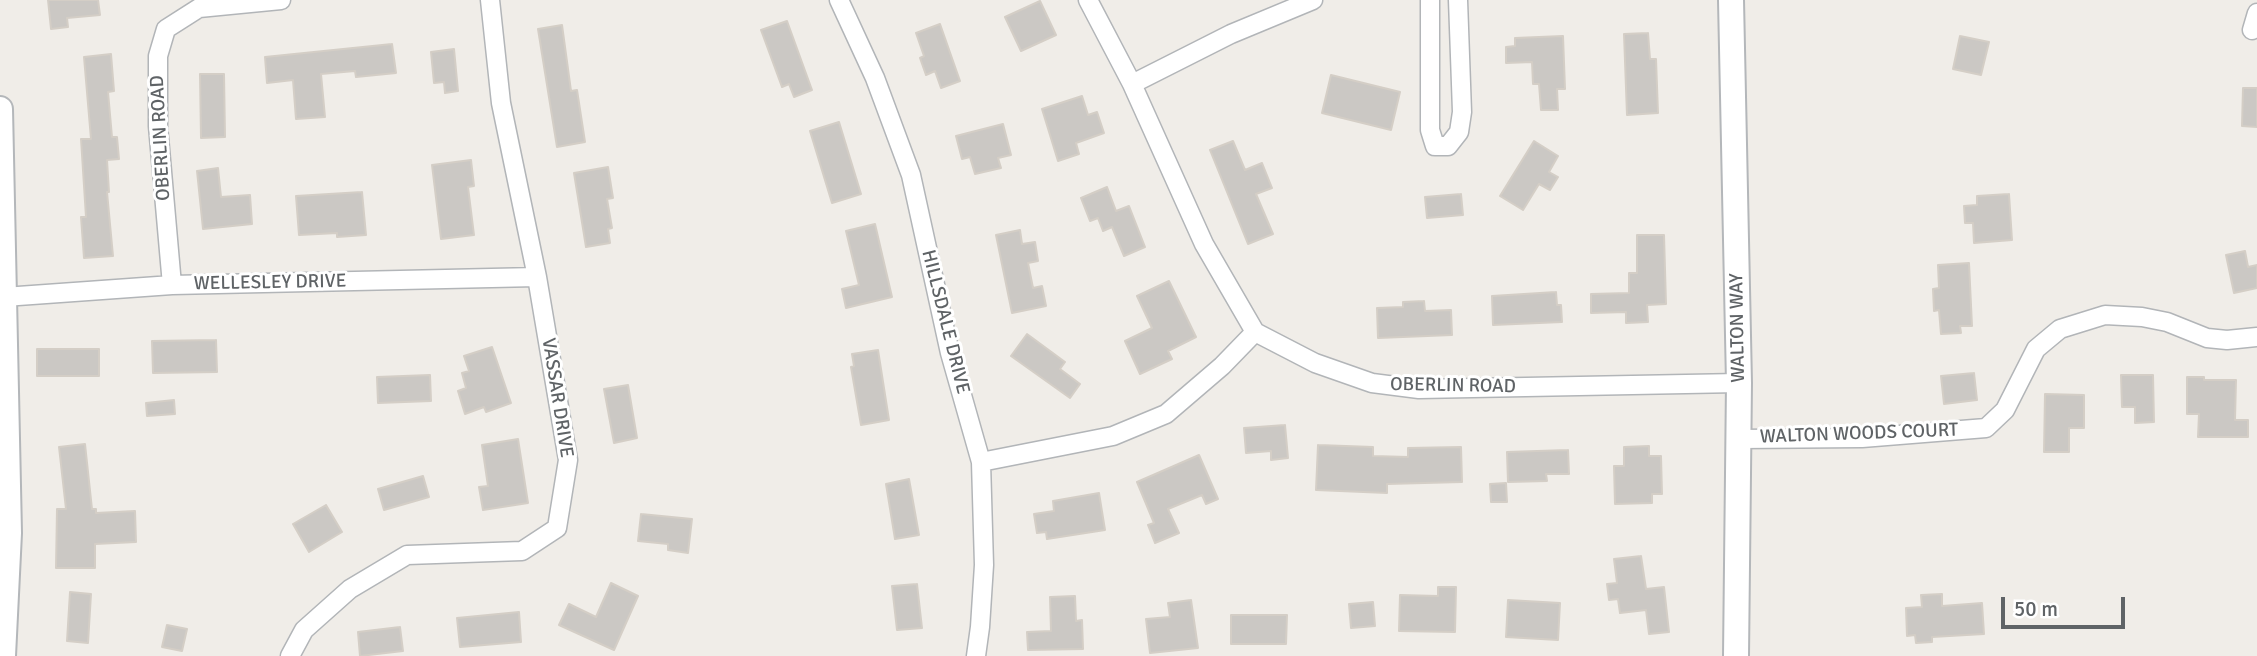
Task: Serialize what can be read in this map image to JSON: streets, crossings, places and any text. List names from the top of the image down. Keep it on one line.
{"streets":{"main road":["WALTON WAY"],"street":["OBERLIN ROAD","WELLESLEY DRIVE","HILLSDALE DRIVE","VASSAR DRIVE","WALTON WOODS COURT"]},"crossings":[["OBERLIN ROAD","WELLESLEY DRIVE"],["OBERLIN ROAD","WALTON WAY"],["WELLESLEY DRIVE","VASSAR DRIVE"],["WALTON WAY","WALTON WOODS COURT"]],"scale_bar":"50 m"}
